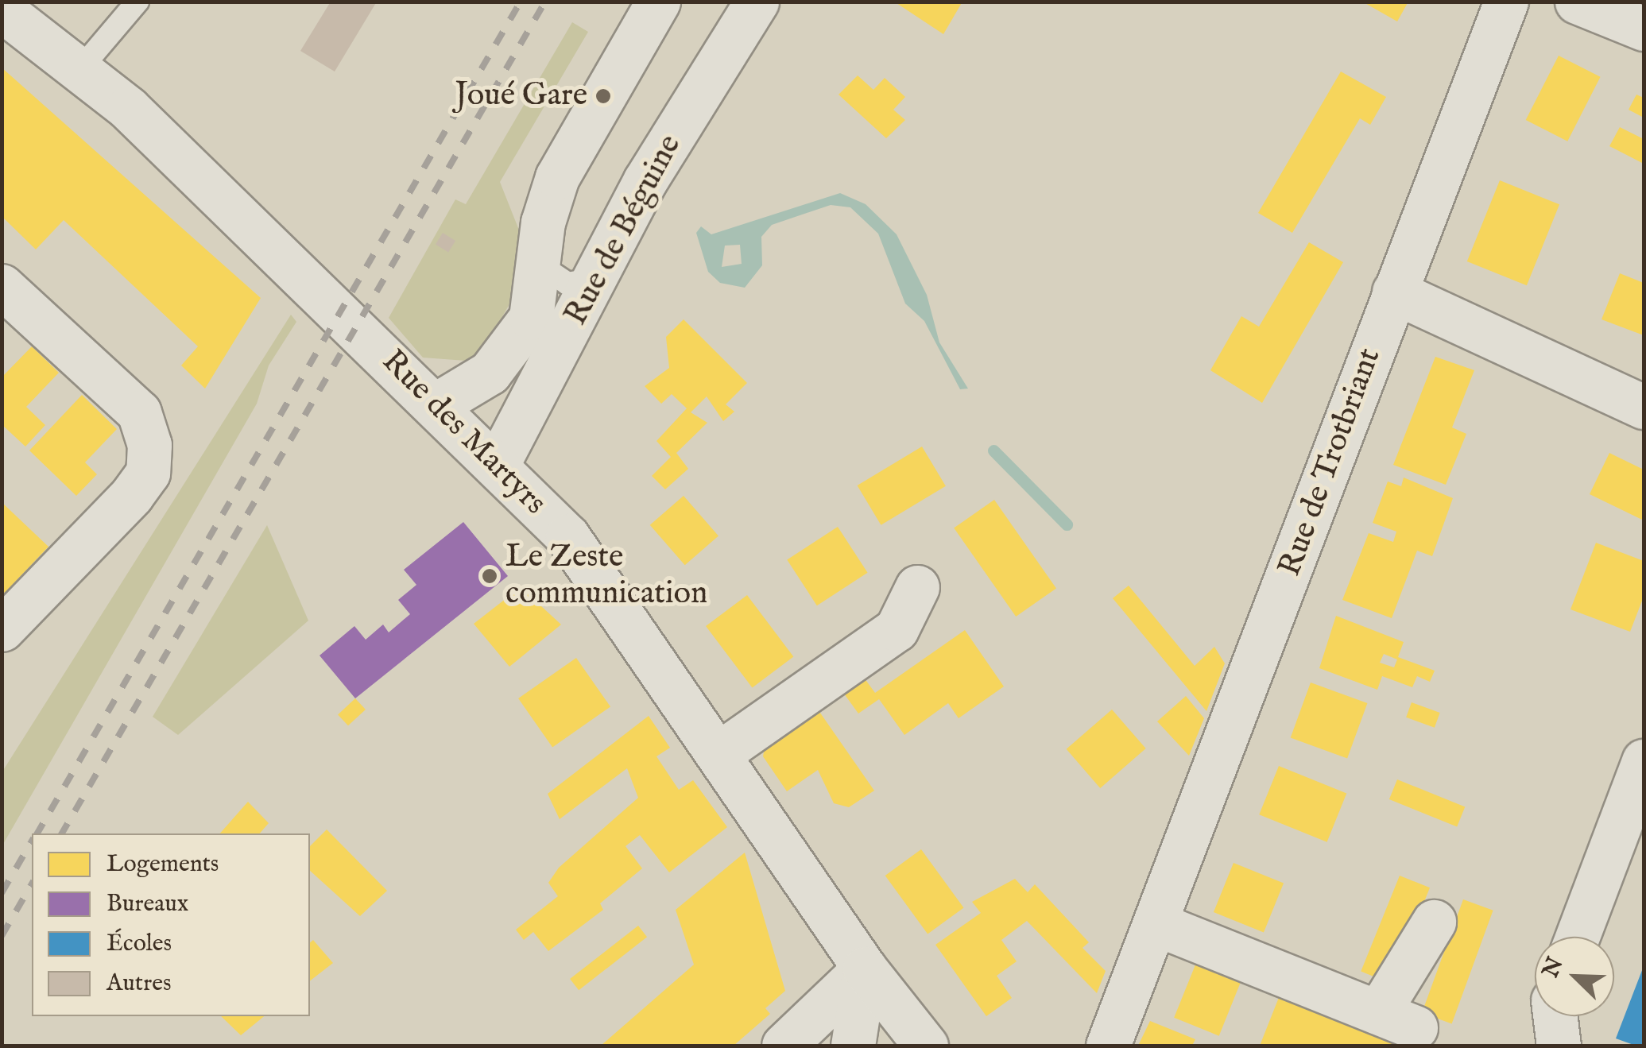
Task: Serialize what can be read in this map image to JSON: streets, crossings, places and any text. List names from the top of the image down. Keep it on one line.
{"streets":{"street":["Rue de Béguine","Rue des Martyrs","Rue de Trotbriant"]},"crossings":[["Rue de Béguine","Rue des Martyrs"]],"places":["Joué Gare","Le Zeste communication"],"legend":["Logements","Bureaux","Écoles","Autres"],"north":"top left"}
